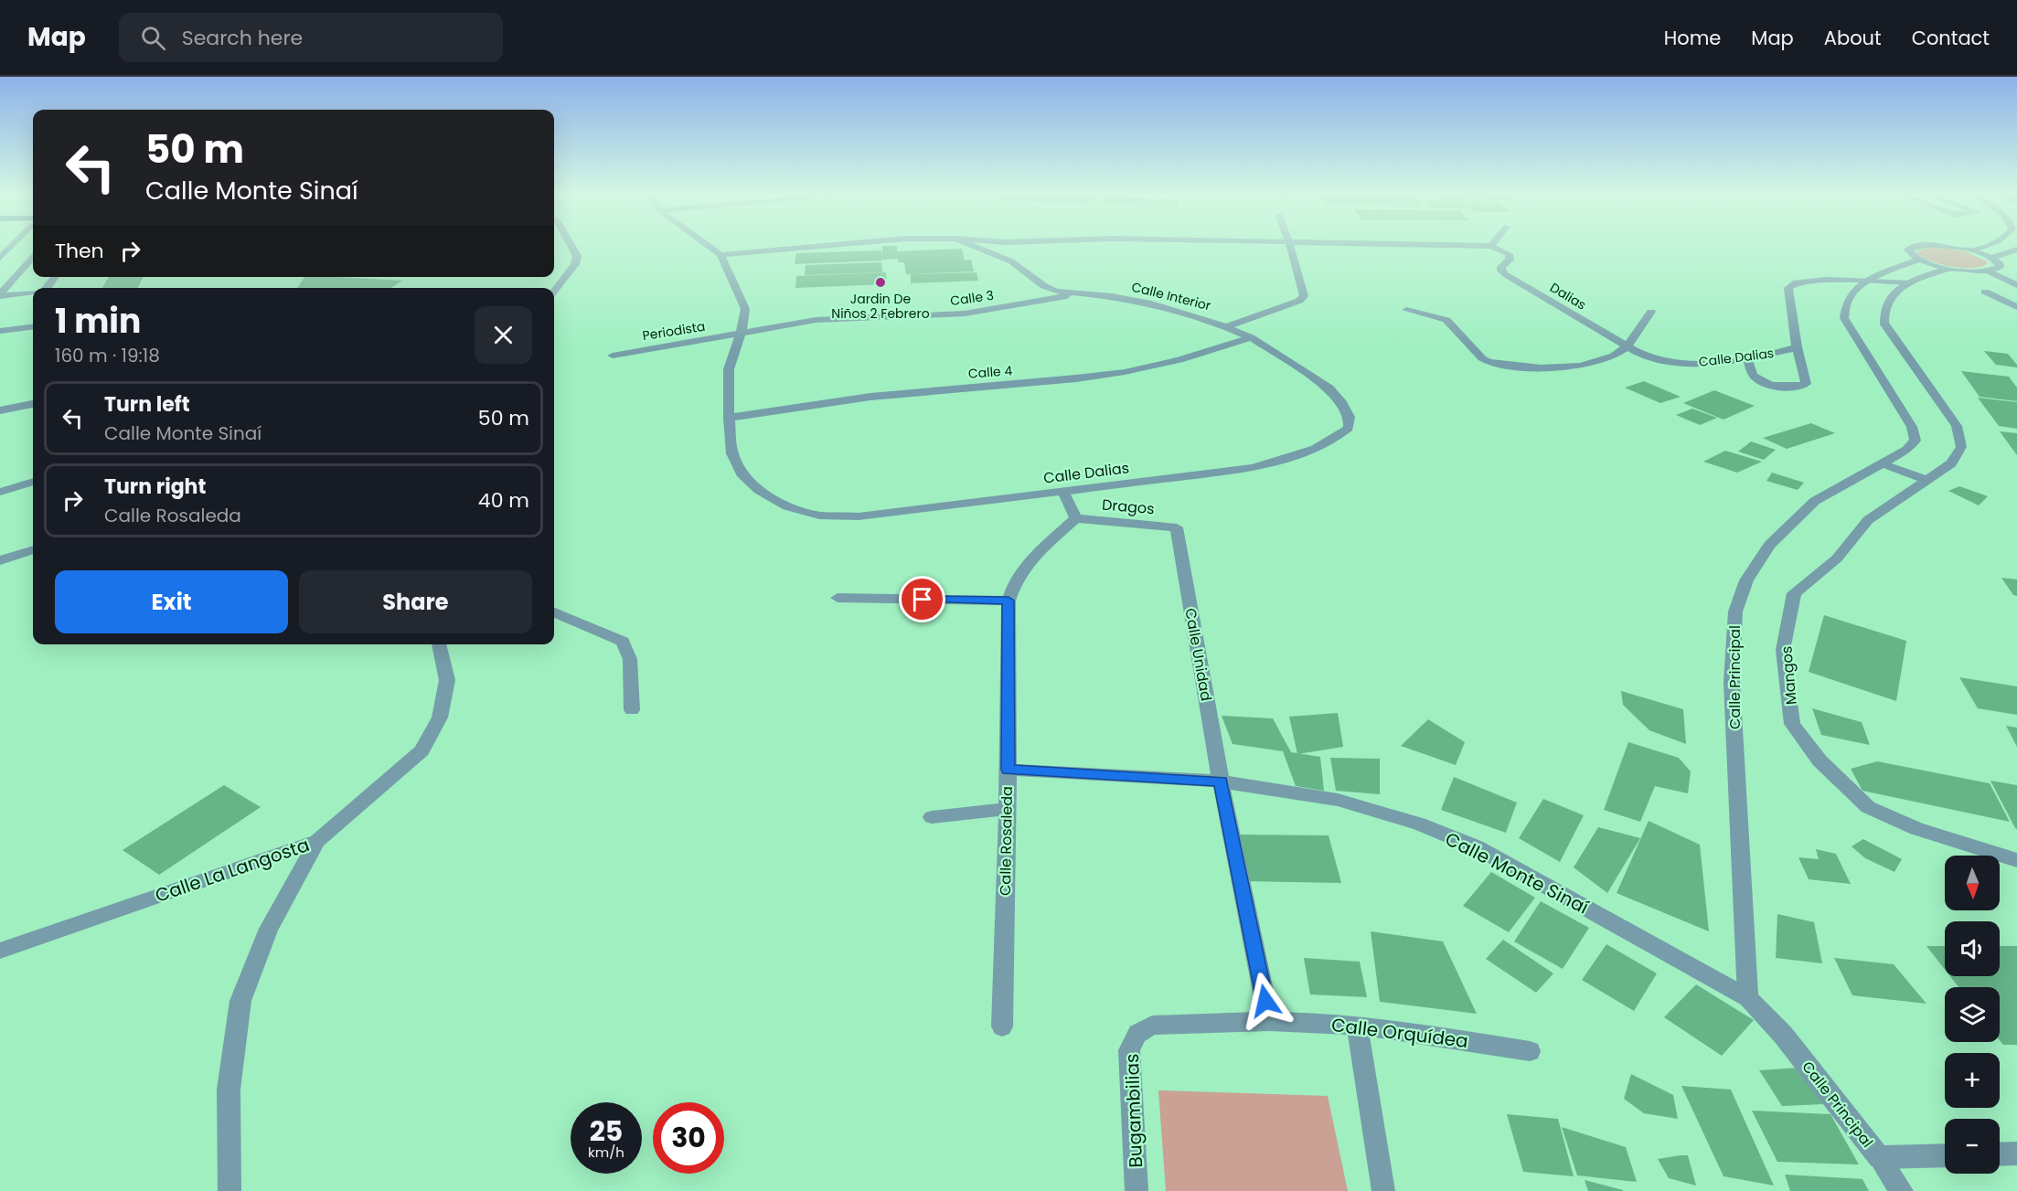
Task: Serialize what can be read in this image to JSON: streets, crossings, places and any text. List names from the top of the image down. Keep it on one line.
{"streets":{"street":["Calle Interior","Dalias","Calle 3","Periodista","Calle Dalias","Calle 4","Dragos","Calle Unidad","Mangos","Calle Principal","Calle Rosaleda","Calle La Langosta","Calle Monte Sinaí","Calle Orquídea","Bugambilias"]},"crossings":[["Calle Interior","Calle 3"],["Calle Interior","Calle Dalias"],["Calle Interior","Calle 4"],["Dalias","Calle Dalias"],["Calle 3","Periodista"],["Calle 3","Calle Dalias"],["Periodista","Calle Dalias"],["Calle Dalias","Calle 4"],["Dragos","Calle Unidad"],["Dragos","Calle Rosaleda"],["Calle Unidad","Calle Monte Sinaí"],["Calle Unidad","Calle Orquídea"],["Calle Unidad","Bugambilias"],["Calle Principal","Calle Monte Sinaí"],["Calle Rosaleda","Calle Monte Sinaí"],["Calle Orquídea","Bugambilias"]],"places":["Jardin De Niños 2 Febrero"],"north":"bottom","page":{"header":"Map","search":"Search here","nav":["Home","Map","About","Contact"],"turn":["50 m","Calle Monte Sinaí"],"then":"Then","heading":["1 min","160 m · 19:18"],"list":[{"name":"Turn left","note":"Calle Monte Sinaí","value":"50 m"},{"name":"Turn right","note":"Calle Rosaleda","value":"40 m"}],"buttons":["Exit","Share"],"map_buttons":["+","−"],"speed":"25 km/h","limit":"30"}}
